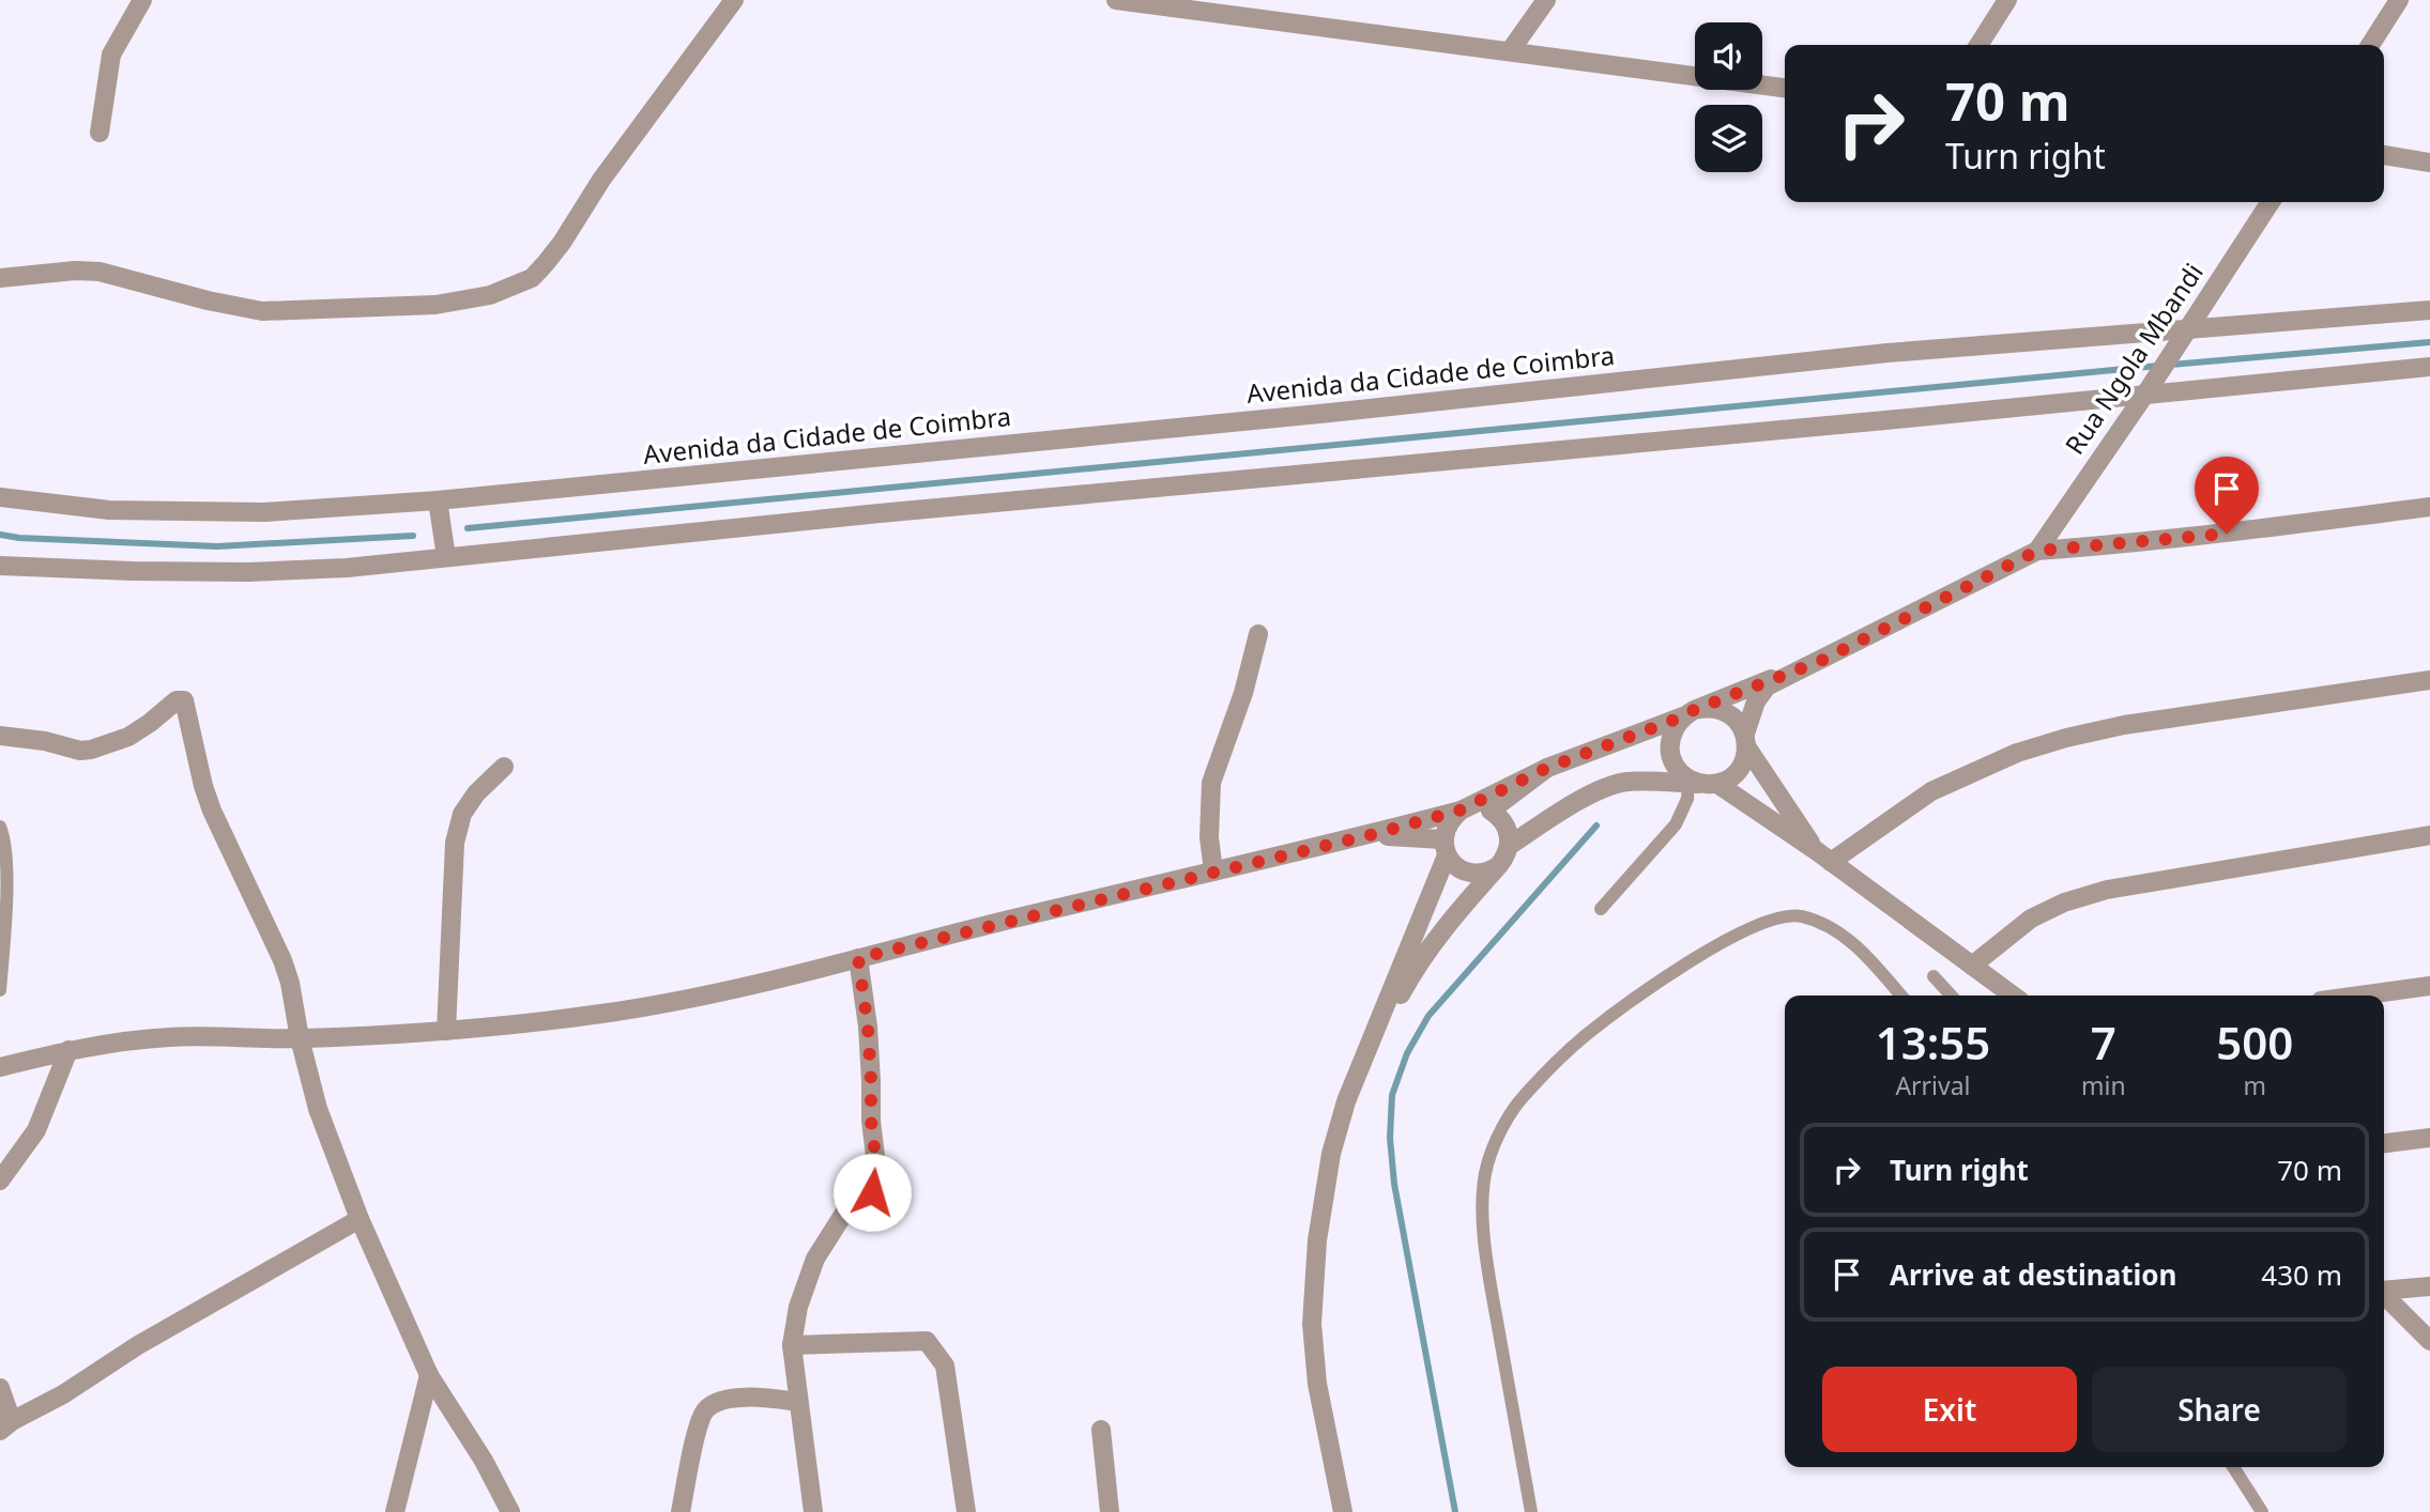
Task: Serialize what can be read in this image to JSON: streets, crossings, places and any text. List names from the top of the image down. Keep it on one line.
{"streets":{"street":["Rua Ngola Mbandi","Avenida da Cidade de Coimbra"]},"crossings":[["Rua Ngola Mbandi","Avenida da Cidade de Coimbra"]],"page":{"turn":["70 m","Turn right"],"eta":["13:55","Arrival","7","min","500","m"],"list":[{"name":"Turn right","value":"70 m"},{"name":"Arrive at destination","value":"430 m"}],"buttons":["Exit","Share"]}}
